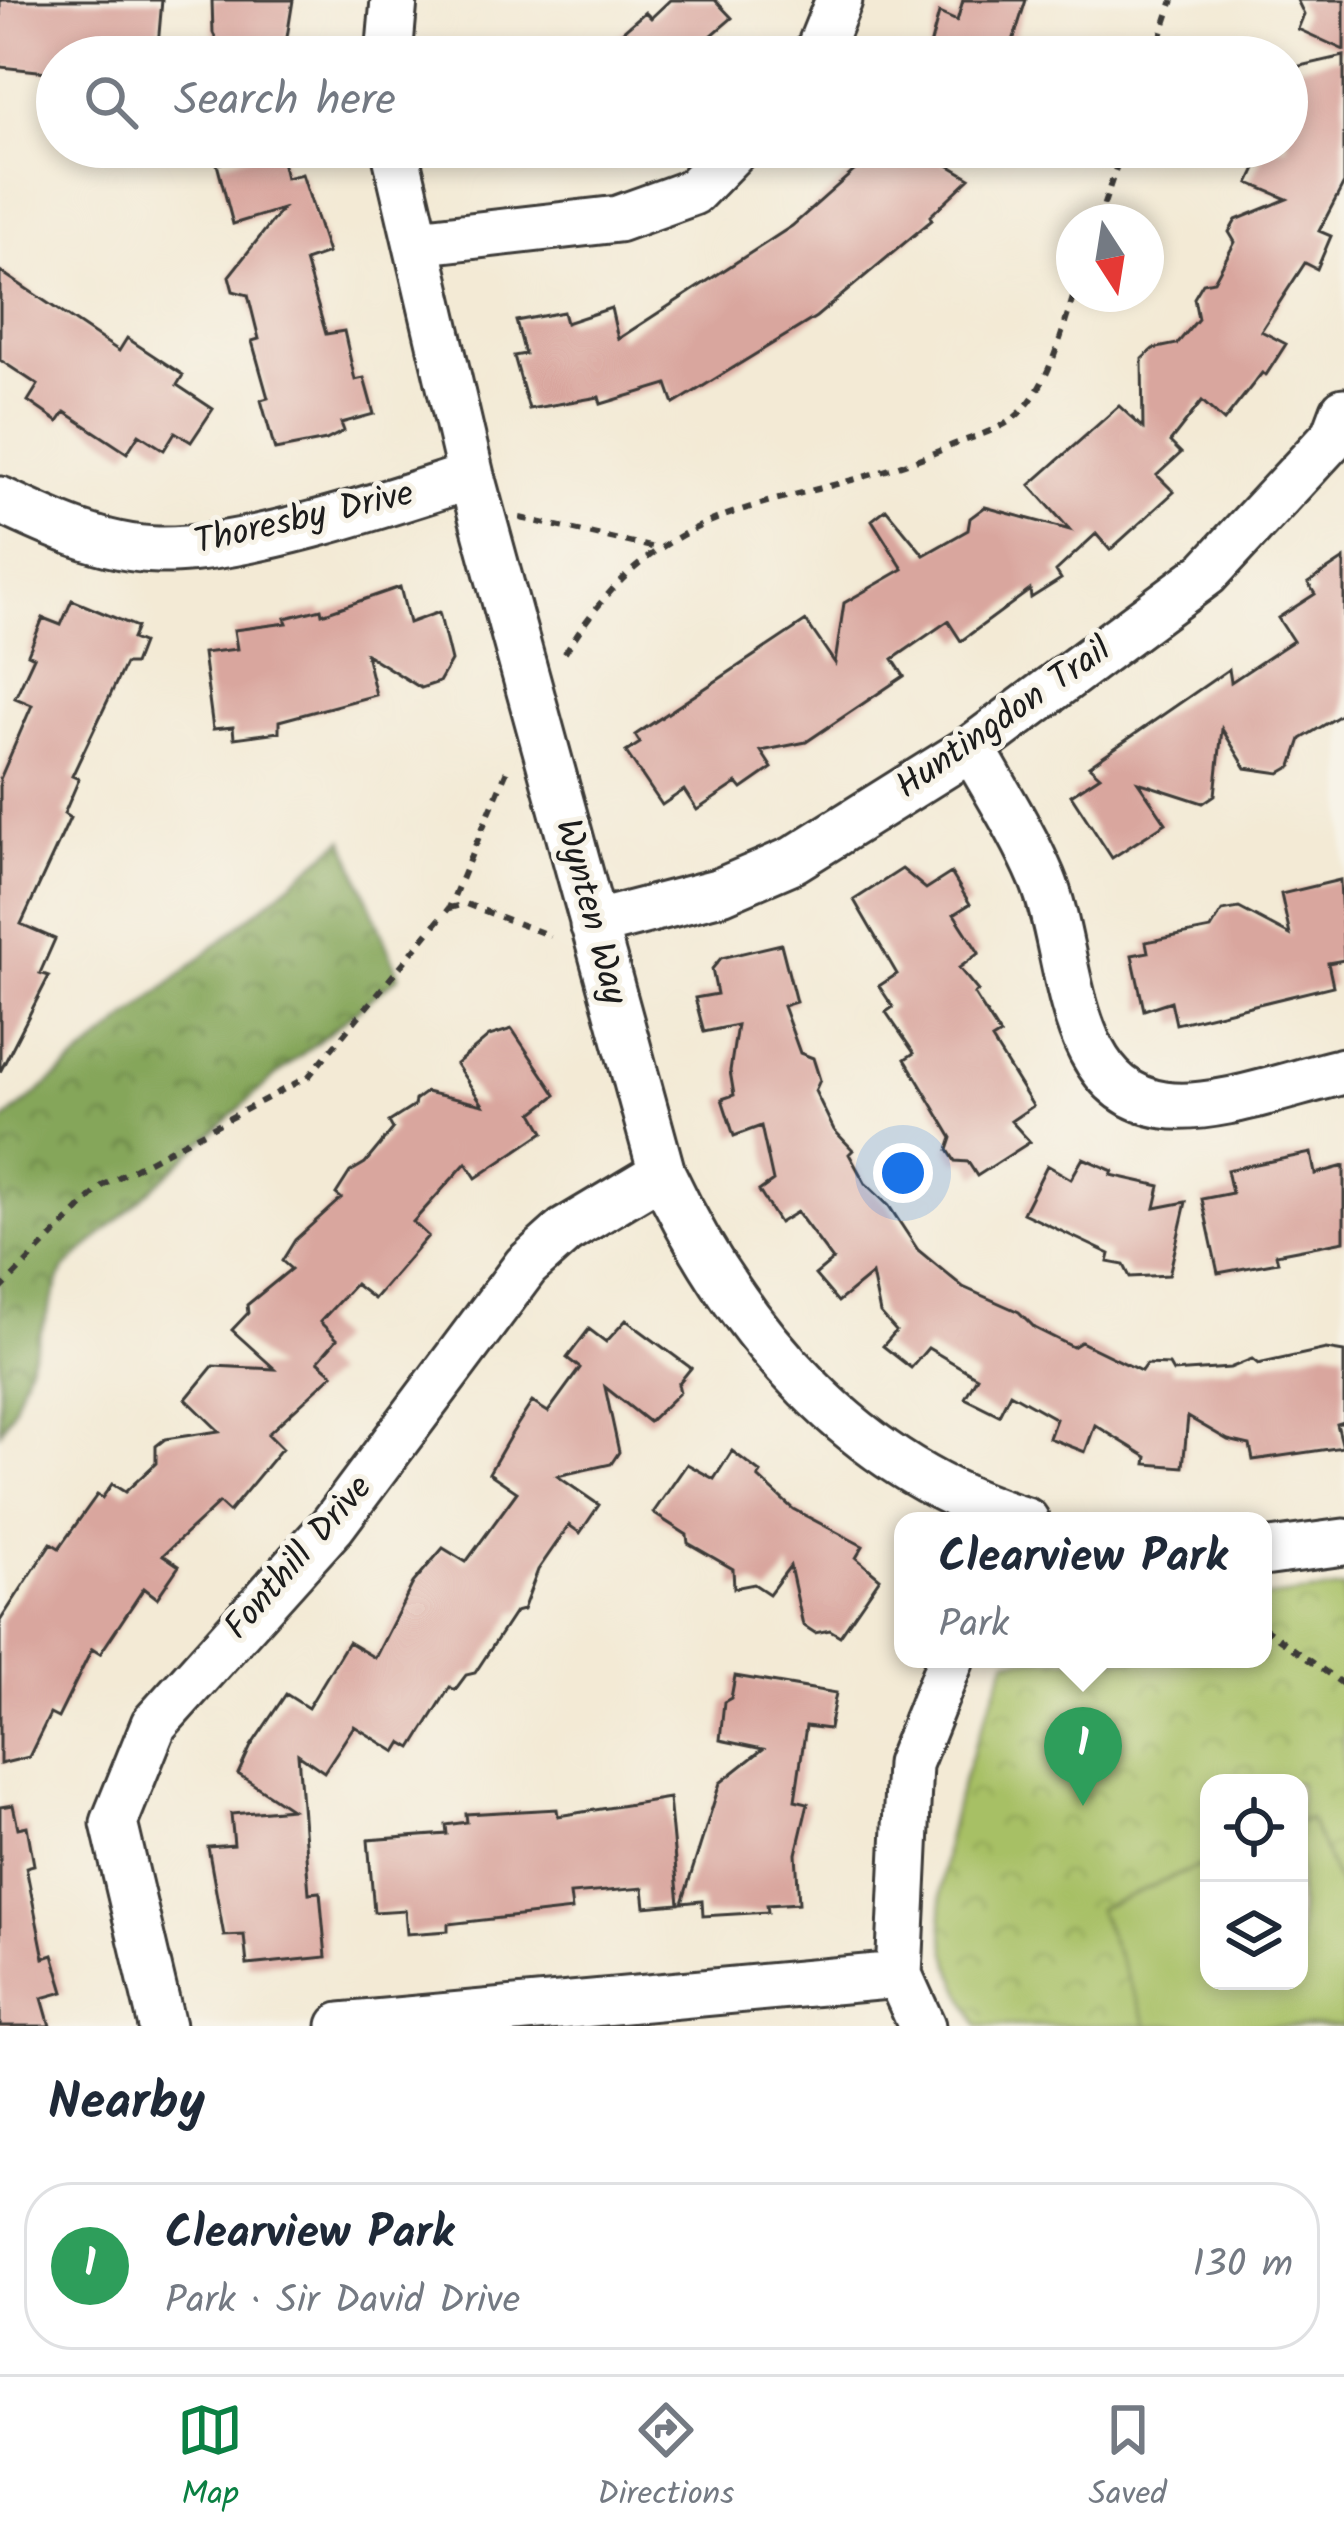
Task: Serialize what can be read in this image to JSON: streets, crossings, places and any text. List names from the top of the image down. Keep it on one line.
{"streets":{"street":["Thoresby Drive","Huntingdon Trail","Wynten Way","Fonthill Drive"]},"crossings":[["Thoresby Drive","Wynten Way"],["Huntingdon Trail","Wynten Way"],["Wynten Way","Fonthill Drive"]],"north":"bottom","page":{"search":"Search here","popup":["Clearview Park","Park"],"pins":"1","heading":"Nearby","list":[{"mark":"1","name":"Clearview Park","note":"Park · Sir David Drive","value":"130 m"}],"nav":["Map","Directions","Saved"]}}
